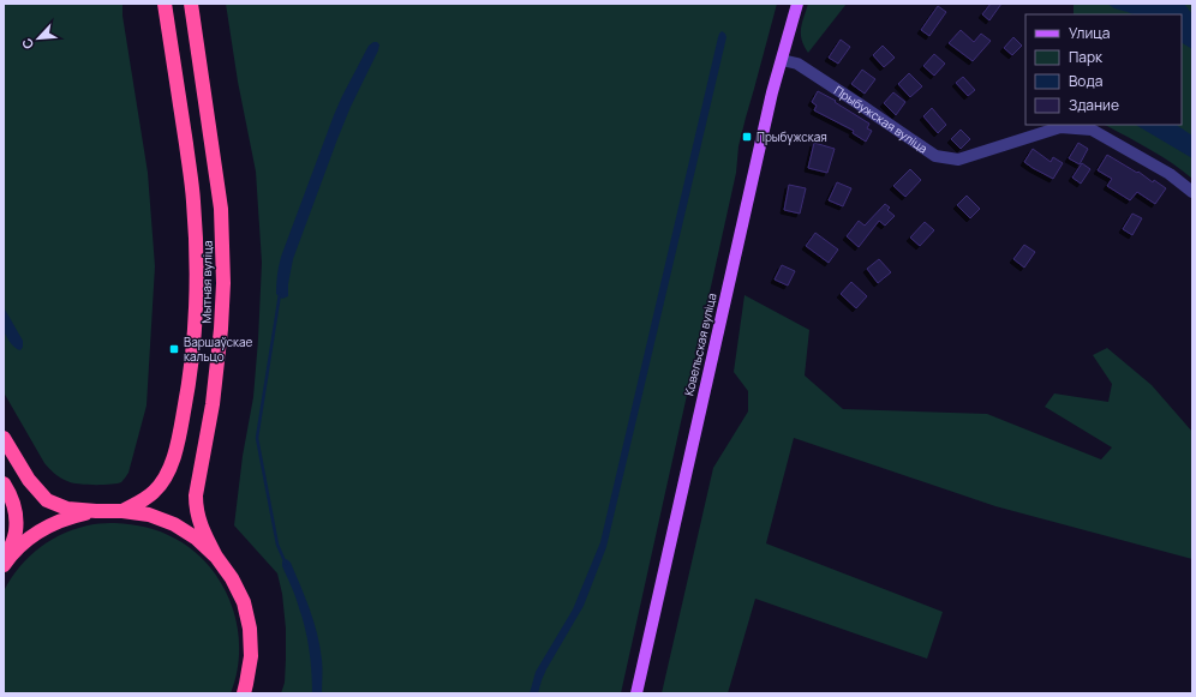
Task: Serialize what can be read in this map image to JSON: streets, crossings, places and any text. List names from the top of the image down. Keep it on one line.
{"streets":{"highway":["Мытная вуліца"],"main road":["Ковельская вуліца"],"street":["Прыбужская вуліца"]},"crossings":[["Прыбужская вуліца","Ковельская вуліца"]],"places":{"transit":["Прыбужская","Варшаўскае кальцо"]},"legend":["Улица","Парк","Вода","Здание"],"north":"bottom left"}
